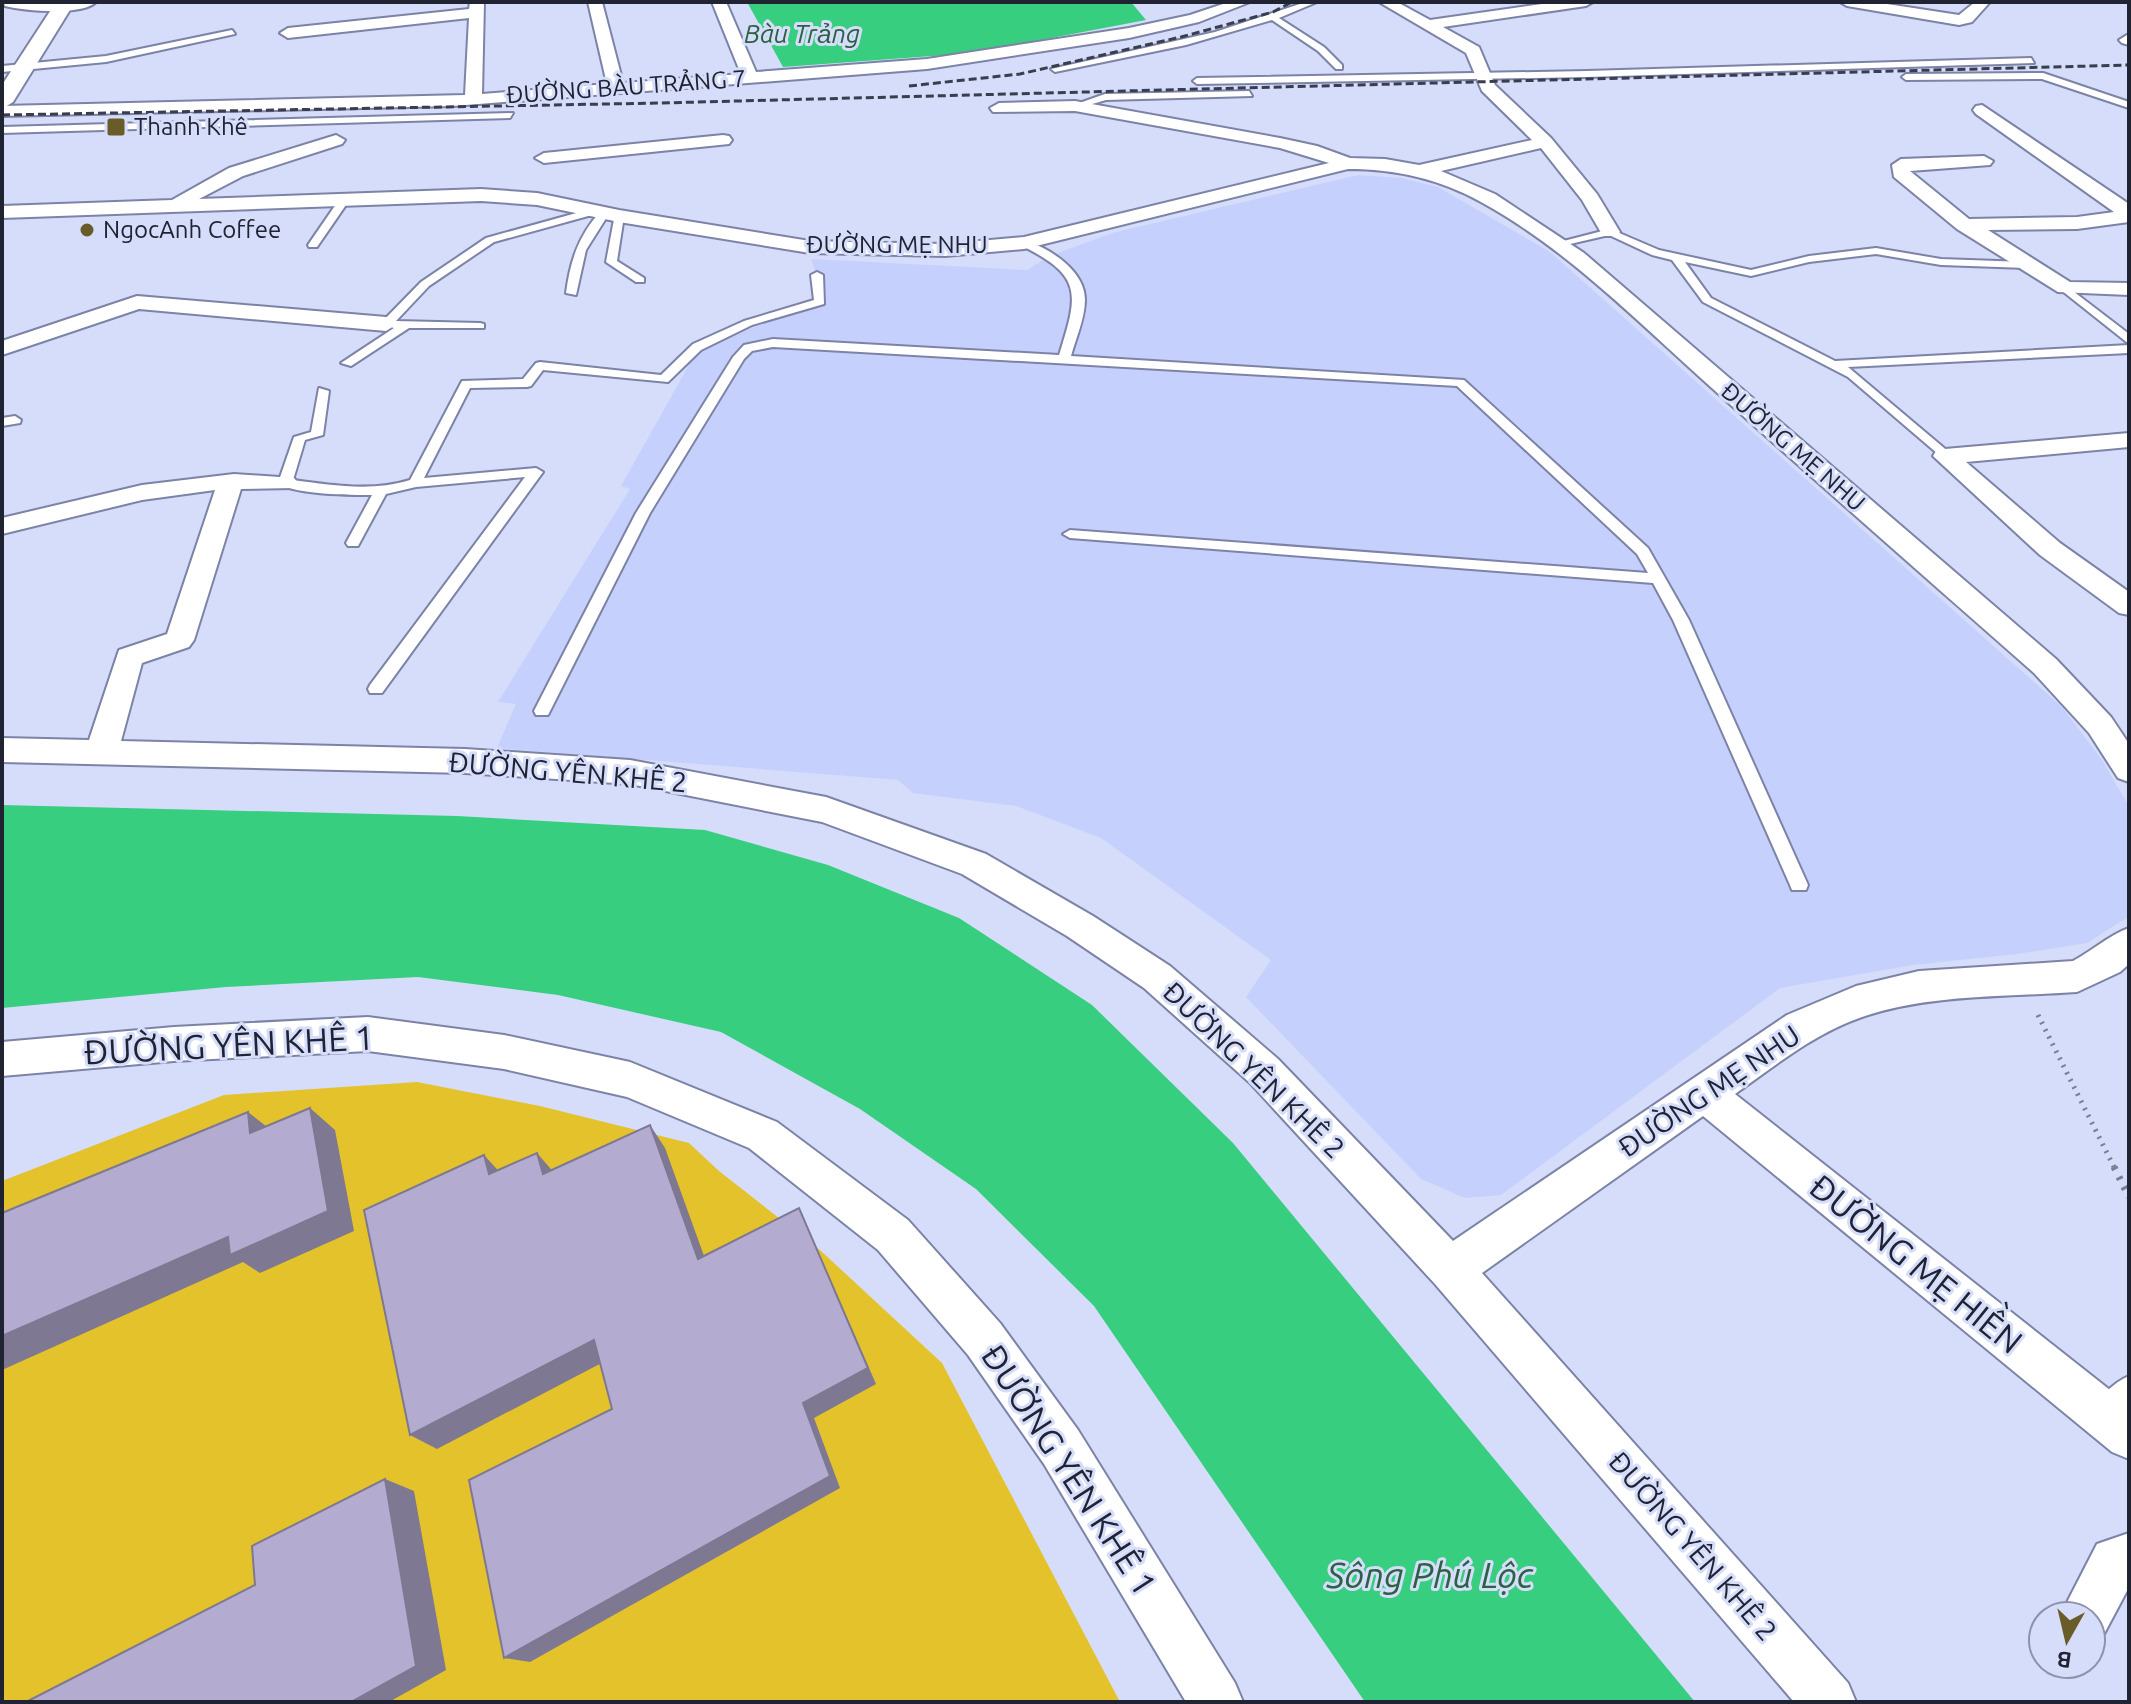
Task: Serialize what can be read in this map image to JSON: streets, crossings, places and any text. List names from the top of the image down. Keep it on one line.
{"streets":{"street":["ĐƯỜNG BÀU TRẢNG 7","ĐƯỜNG MẸ NHU","ĐƯỜNG YÊN KHÊ 2","ĐƯỜNG YÊN KHÊ 1","ĐƯỜNG MẸ HIỀN"]},"crossings":[["ĐƯỜNG MẸ NHU","ĐƯỜNG YÊN KHÊ 2"],["ĐƯỜNG MẸ NHU","ĐƯỜNG MẸ HIỀN"]],"water":["Bàu Trảng","Sông Phú Lộc"],"places":{"transit":["Thanh Khê"],"other":["NgocAnh Coffee"]},"north":"bottom"}
